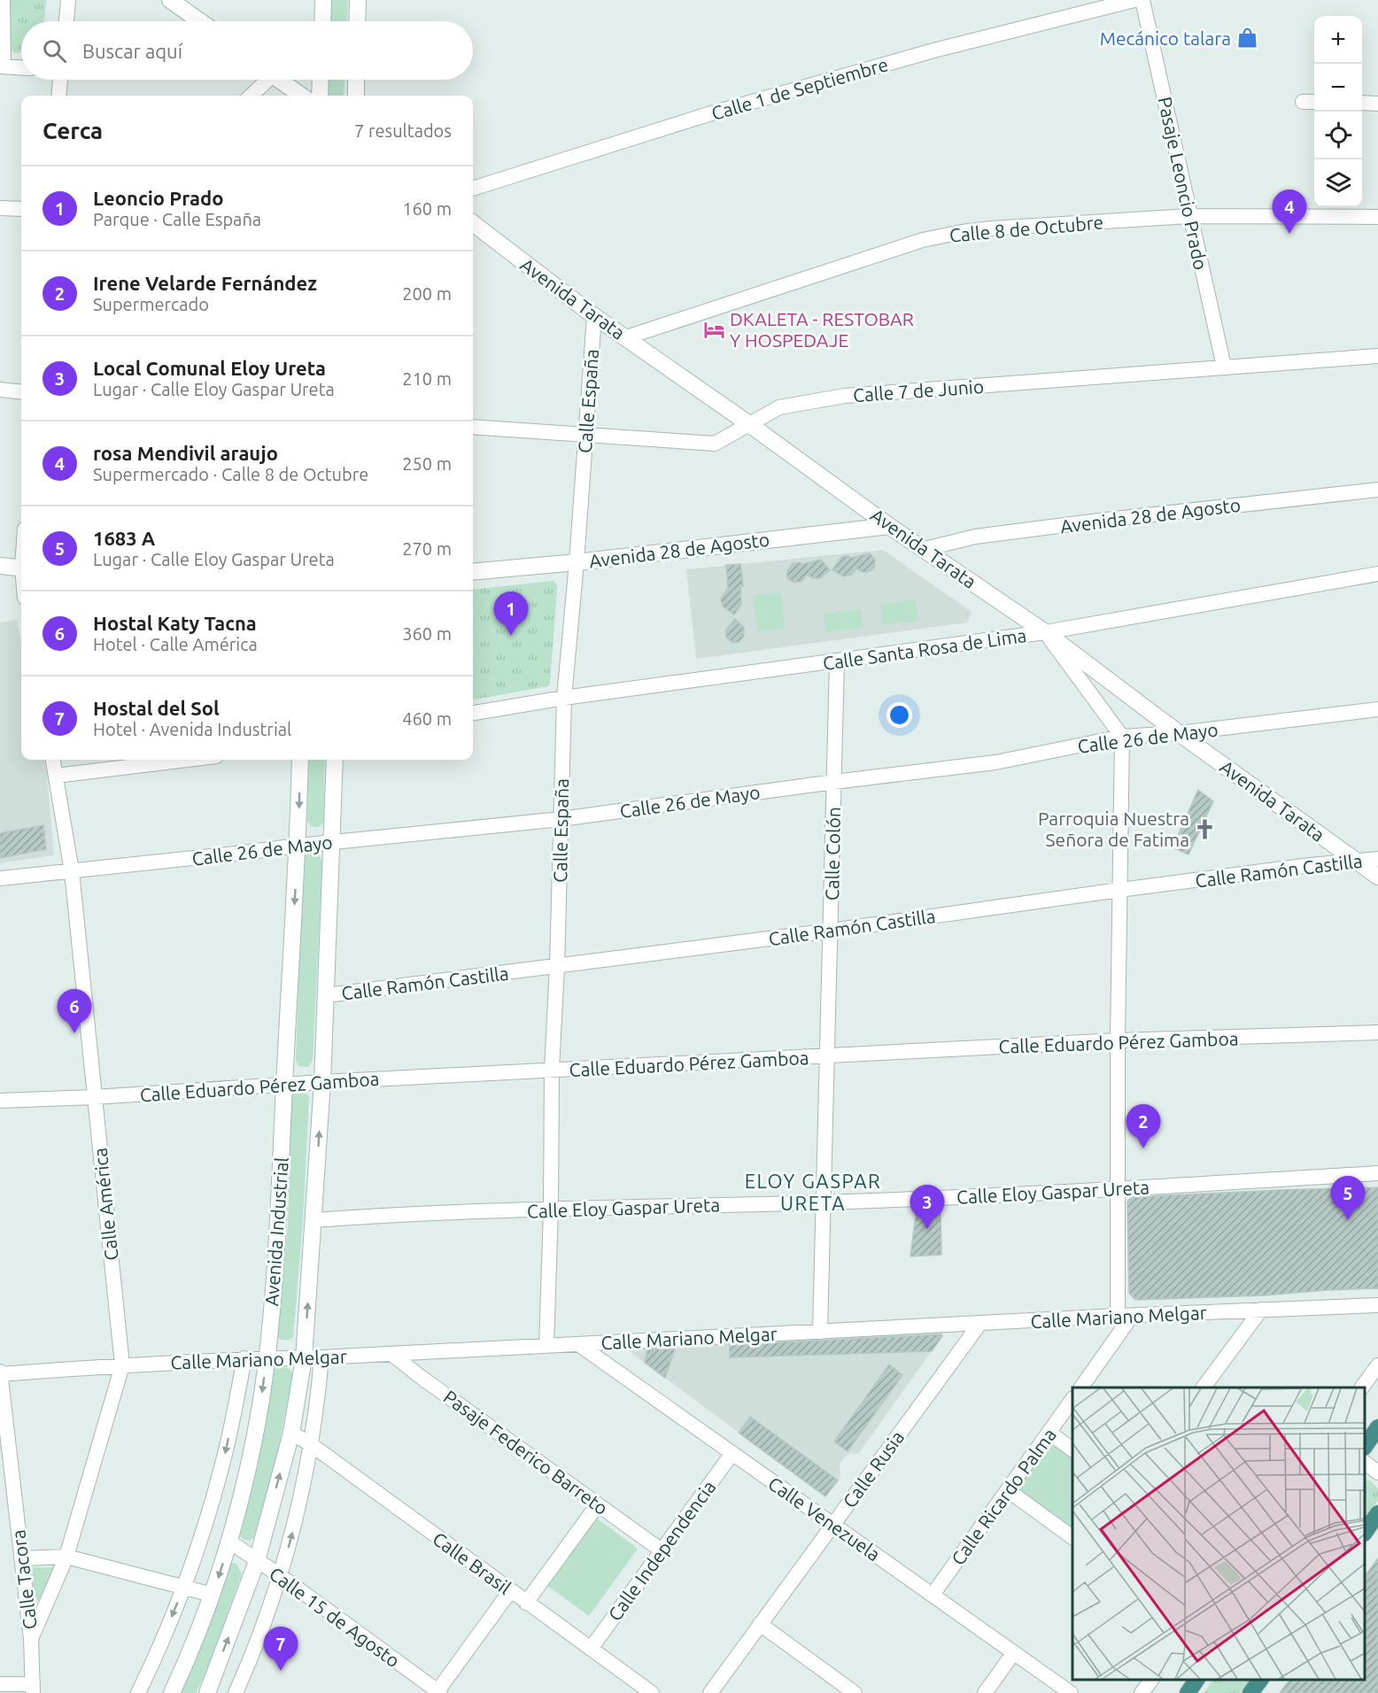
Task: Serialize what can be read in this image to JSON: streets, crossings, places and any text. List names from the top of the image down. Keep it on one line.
{"streets":{"main road":["Avenida Tarata","Avenida 28 de Agosto","Avenida Industrial"],"street":["Calle 1 de Septiembre","Pasaje Leoncio Prado","Calle 8 de Octubre","Calle 7 de Junio","Calle España","Calle Santa Rosa de Lima","Calle 26 de Mayo","Calle Colón","Calle Ramón Castilla","Calle Eduardo Pérez Gamboa","Calle Eloy Gaspar Ureta","Calle América","Calle Mariano Melgar","Pasaje Federico Barreto","Calle Rusia","Calle Ricardo Palma","Calle Venezuela","Calle Independencia","Calle Brasil","Calle Tacora","Calle 15 de Agosto"]},"crossings":[["Pasaje Leoncio Prado","Calle 8 de Octubre"],["Pasaje Leoncio Prado","Calle 7 de Junio"],["Calle 8 de Octubre","Avenida Tarata"],["Avenida Tarata","Calle 7 de Junio"],["Avenida Tarata","Calle España"],["Avenida Tarata","Avenida 28 de Agosto"],["Avenida Tarata","Calle Santa Rosa de Lima"],["Avenida Tarata","Calle 26 de Mayo"],["Avenida Tarata","Calle Ramón Castilla"],["Calle 7 de Junio","Calle España"],["Calle España","Avenida 28 de Agosto"],["Calle España","Calle Santa Rosa de Lima"],["Calle España","Calle 26 de Mayo"],["Calle España","Calle Ramón Castilla"],["Calle España","Calle Eduardo Pérez Gamboa"],["Calle España","Calle Eloy Gaspar Ureta"],["Calle España","Calle Mariano Melgar"],["Calle Santa Rosa de Lima","Calle Colón"],["Calle 26 de Mayo","Calle Colón"],["Calle 26 de Mayo","Calle América"],["Calle 26 de Mayo","Avenida Industrial"],["Calle Colón","Calle Ramón Castilla"],["Calle Colón","Calle Eduardo Pérez Gamboa"],["Calle Colón","Calle Eloy Gaspar Ureta"],["Calle Colón","Calle Mariano Melgar"],["Calle Ramón Castilla","Avenida Industrial"],["Calle Eduardo Pérez Gamboa","Calle América"],["Calle Eduardo Pérez Gamboa","Avenida Industrial"],["Calle Eloy Gaspar Ureta","Avenida Industrial"],["Calle América","Calle Mariano Melgar"],["Calle América","Calle Tacora"],["Avenida Industrial","Calle Mariano Melgar"],["Avenida Industrial","Calle Brasil"],["Avenida Industrial","Calle 15 de Agosto"],["Calle Mariano Melgar","Pasaje Federico Barreto"],["Calle Mariano Melgar","Calle Rusia"],["Calle Mariano Melgar","Calle Venezuela"],["Calle Mariano Melgar","Calle Tacora"],["Pasaje Federico Barreto","Calle Independencia"],["Calle Rusia","Calle Venezuela"],["Calle Ricardo Palma","Calle Venezuela"],["Calle Venezuela","Calle Independencia"],["Calle Independencia","Calle Brasil"]],"districts":["ELOY GASPAR URETA"],"places":{"shop":["Mecánico talara"],"hotel":["DKALETA - RESTOBAR Y HOSPEDAJE"],"church":["Parroquia Nuestra Señora de Fatima"]},"page":{"map_buttons":["+","−"],"search":"Buscar aquí","heading":["Cerca","7 resultados"],"list":[{"mark":"1","name":"Leoncio Prado","note":"Parque · Calle España","value":"160 m"},{"mark":"2","name":"Irene Velarde Fernández","note":"Supermercado","value":"200 m"},{"mark":"3","name":"Local Comunal Eloy Ureta","note":"Lugar · Calle Eloy Gaspar Ureta","value":"210 m"},{"mark":"4","name":"rosa Mendivil araujo","note":"Supermercado · Calle 8 de Octubre","value":"250 m"},{"mark":"5","name":"1683 A","note":"Lugar · Calle Eloy Gaspar Ureta","value":"270 m"},{"mark":"6","name":"Hostal Katy Tacna","note":"Hotel · Calle América","value":"360 m"},{"mark":"7","name":"Hostal del Sol","note":"Hotel · Avenida Industrial","value":"460 m"}],"pins":["4","1","6","2","5","3","7"]}}
